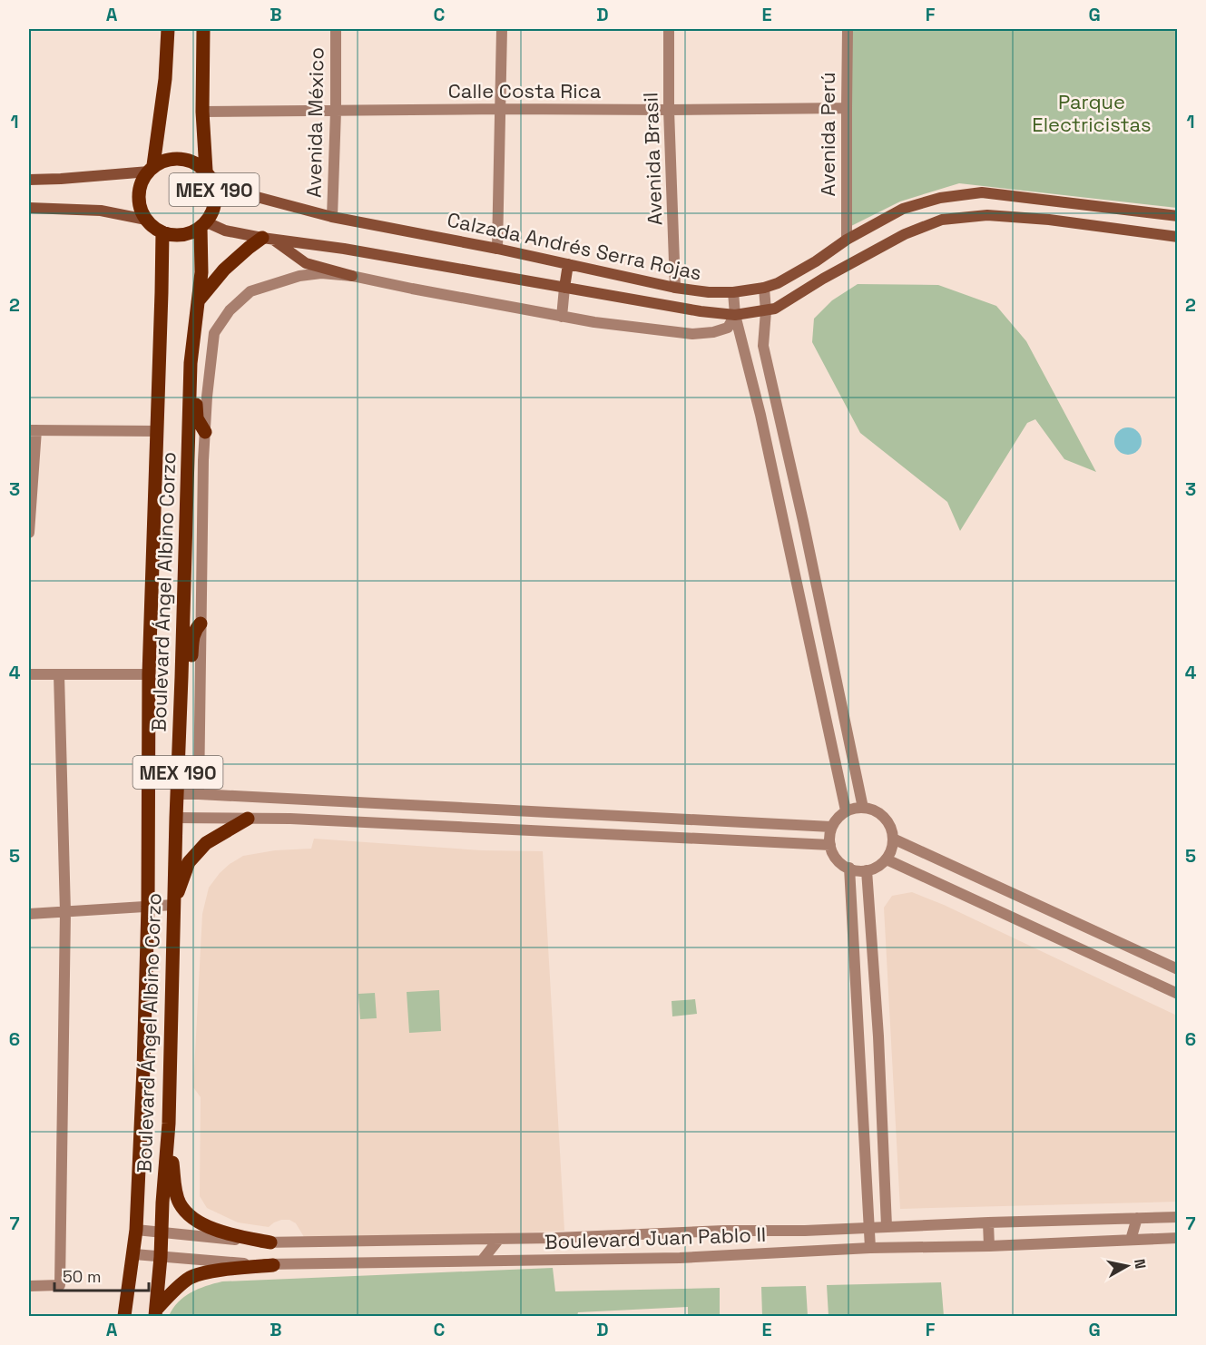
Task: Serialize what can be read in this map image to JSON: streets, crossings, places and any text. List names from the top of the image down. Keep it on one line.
{"streets":{"main road":["MEX 190","Calzada Andrés Serra Rojas","Boulevard Ángel Albino Corzo"],"street":["Calle Costa Rica","Avenida México","Avenida Perú","Avenida Brasil","Boulevard Juan Pablo II"]},"crossings":[["Calle Costa Rica","Avenida México"],["Calle Costa Rica","Avenida Perú"],["Calle Costa Rica","Avenida Brasil"],["Calle Costa Rica","MEX 190"],["Avenida México","Calzada Andrés Serra Rojas"],["Avenida Perú","Calzada Andrés Serra Rojas"],["Avenida Brasil","Calzada Andrés Serra Rojas"],["MEX 190","Calzada Andrés Serra Rojas"],["MEX 190","Boulevard Ángel Albino Corzo"],["Calzada Andrés Serra Rojas","Boulevard Ángel Albino Corzo"],["Boulevard Ángel Albino Corzo","Boulevard Juan Pablo II"]],"parks":["Parque Electricistas"],"scale_bar":"50 m","north":"right","grid":{"columns":["A","B","C","D","E","F","G"],"rows":["1","2","3","4","5","6","7"]}}
